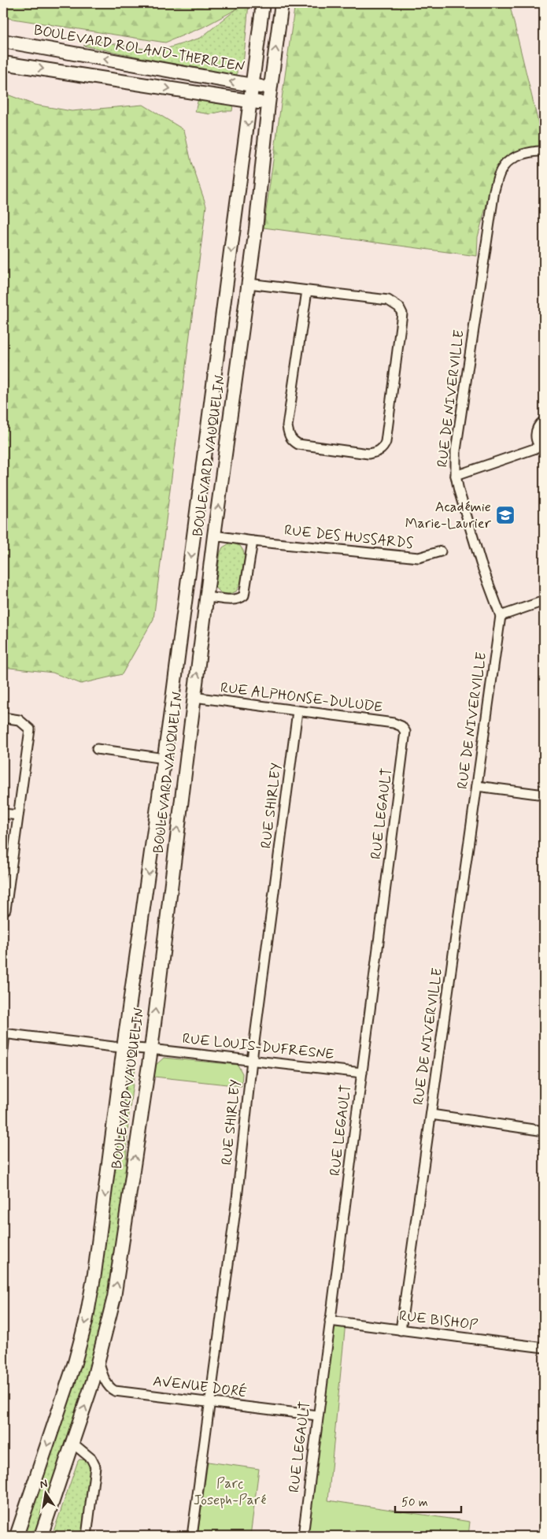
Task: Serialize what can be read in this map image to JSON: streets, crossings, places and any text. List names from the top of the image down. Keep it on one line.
{"streets":{"street":["BOULEVARD ROLAND-THERRIEN","RUE DE NIVERVILLE","BOULEVARD VAUQUELIN","RUE DES HUSSARDS","RUE ALPHONSE-DULUDE","RUE SHIRLEY","RUE LEGAULT","RUE LOUIS-DUFRESNE","RUE BISHOP","AVENUE DORÉ"]},"crossings":[["BOULEVARD ROLAND-THERRIEN","BOULEVARD VAUQUELIN"],["RUE DE NIVERVILLE","RUE BISHOP"],["BOULEVARD VAUQUELIN","RUE DES HUSSARDS"],["BOULEVARD VAUQUELIN","RUE ALPHONSE-DULUDE"],["BOULEVARD VAUQUELIN","RUE LOUIS-DUFRESNE"],["BOULEVARD VAUQUELIN","AVENUE DORÉ"],["RUE ALPHONSE-DULUDE","RUE SHIRLEY"],["RUE ALPHONSE-DULUDE","RUE LEGAULT"],["RUE SHIRLEY","RUE LOUIS-DUFRESNE"],["RUE SHIRLEY","AVENUE DORÉ"],["RUE LEGAULT","RUE LOUIS-DUFRESNE"],["RUE LEGAULT","RUE BISHOP"],["RUE LEGAULT","AVENUE DORÉ"]],"parks":["Parc Joseph-Paré"],"places":{"school or university":["Académie Marie-Laurier"]},"scale_bar":"50 m","north":"top"}
